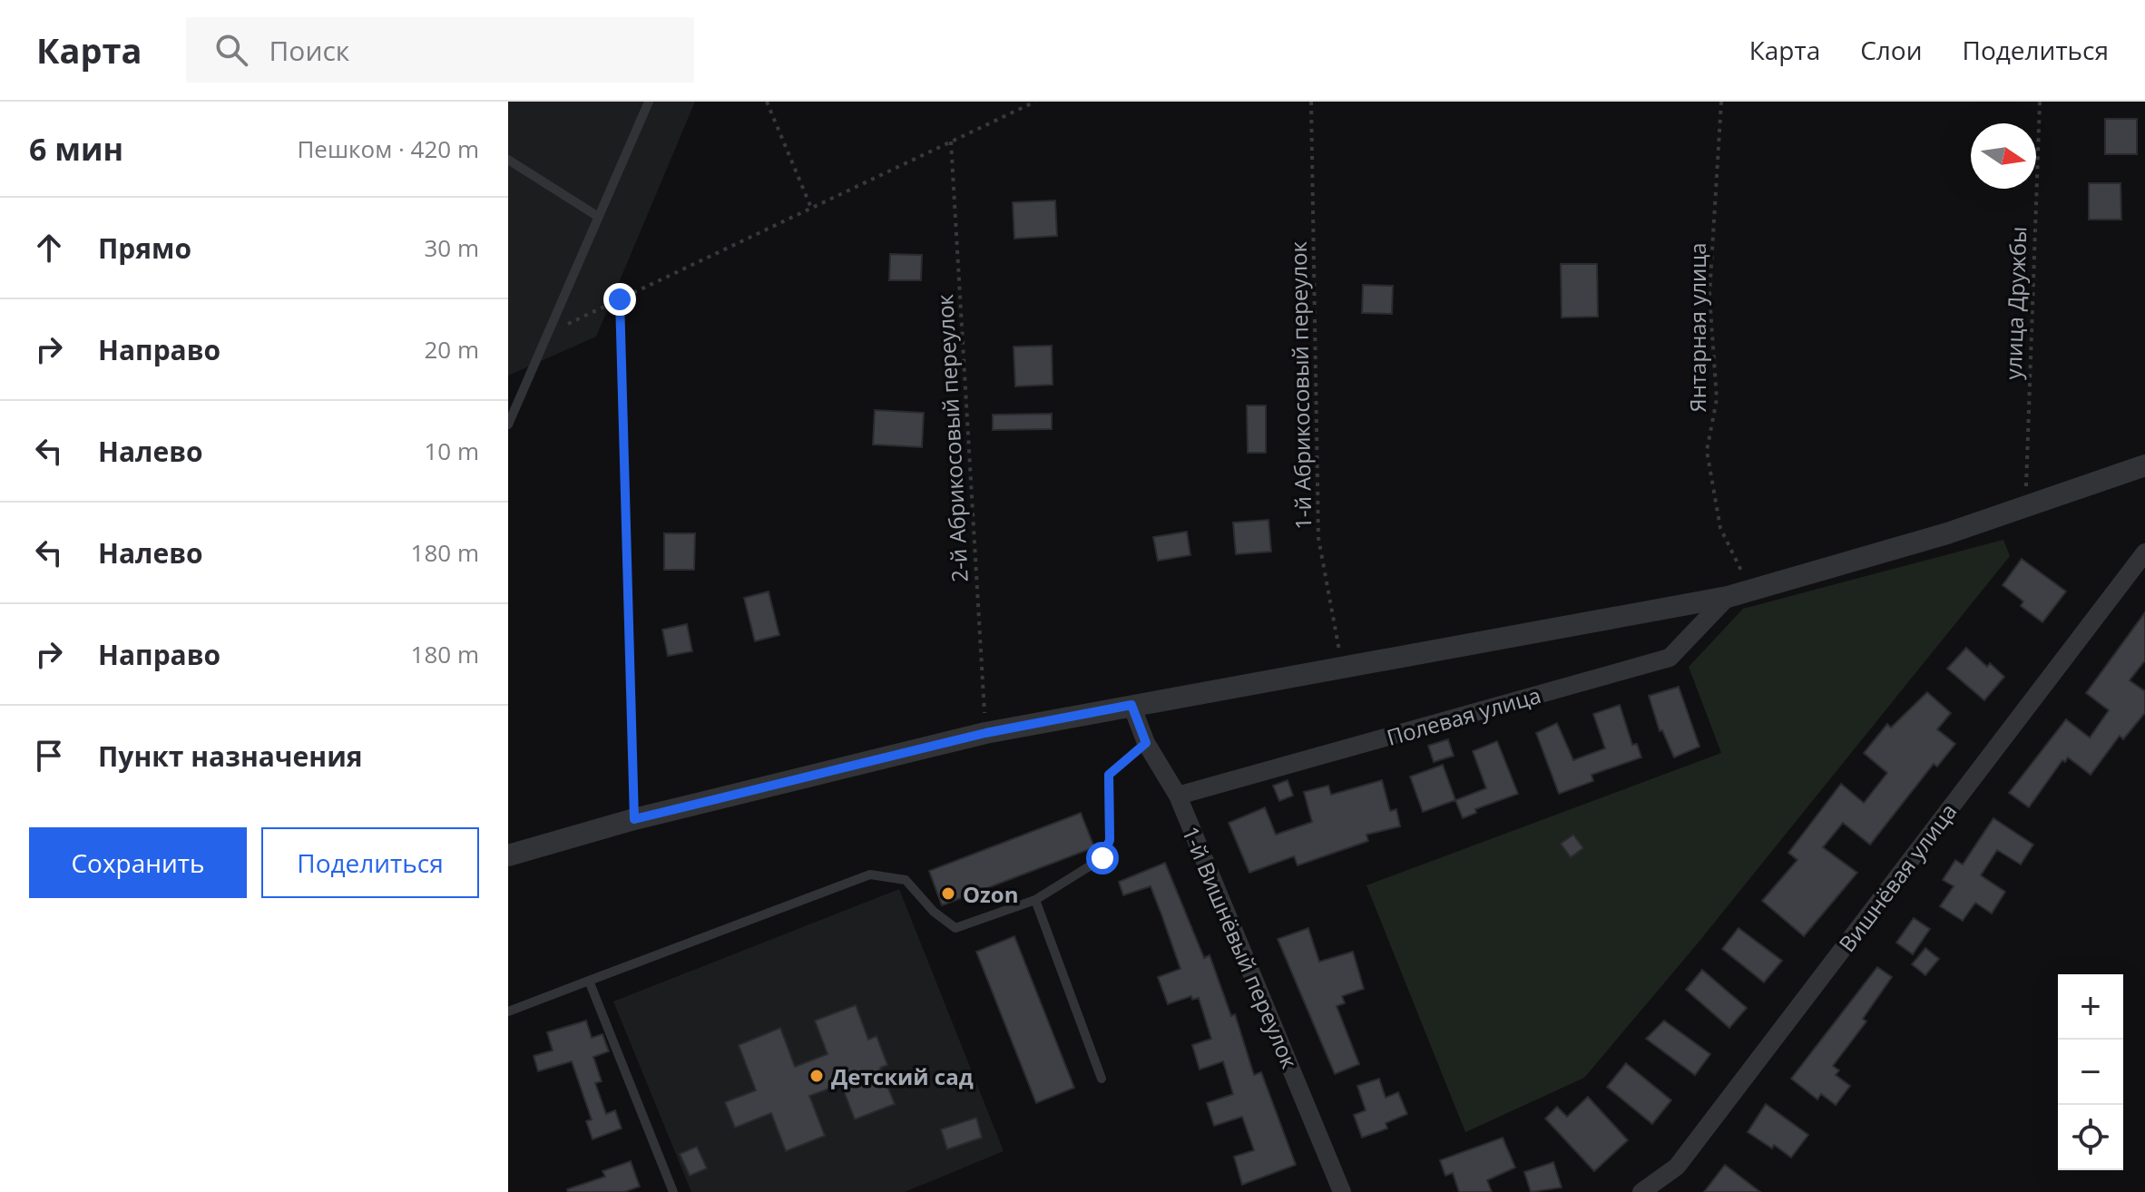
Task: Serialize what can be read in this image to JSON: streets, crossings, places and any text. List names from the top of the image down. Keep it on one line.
{"streets":{"street":["Полевая улица","Вишнёвая улица","1-й Вишнёвый переулок"],"path":["улица Дружбы","Янтарная улица","1-й Абрикосовый переулок","2-й Абрикосовый переулок"]},"crossings":[["Полевая улица","1-й Вишнёвый переулок"]],"places":["Ozon","Детский сад"],"north":"right","page":{"header":"Карта","search":"Поиск","nav":["Карта","Слои","Поделиться"],"heading":["6 мин","Пешком · 420 m"],"list":[["Прямо","30 m"],["Направо","20 m"],["Налево","10 m"],["Налево","180 m"],["Направо","180 m"],"Пункт назначения"],"buttons":["Сохранить","Поделиться"],"map_buttons":["+","−"]}}
